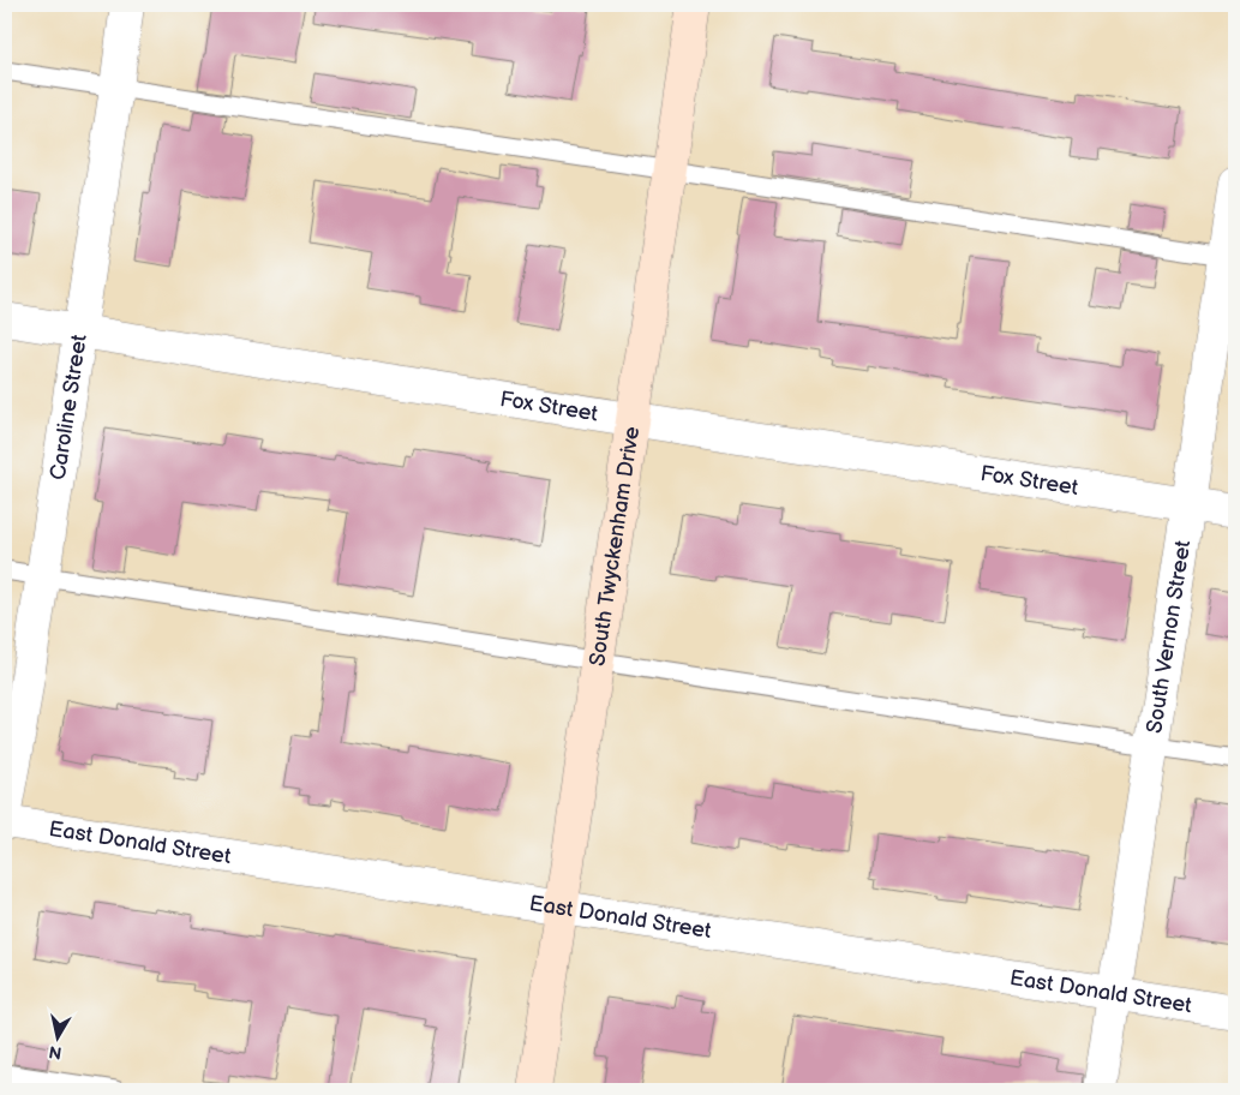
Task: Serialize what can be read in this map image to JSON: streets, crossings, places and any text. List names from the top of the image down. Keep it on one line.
{"streets":{"street":["Fox Street","Caroline Street","South Twyckenham Drive","South Vernon Street","East Donald Street"]},"crossings":[["Fox Street","Caroline Street"],["Fox Street","South Twyckenham Drive"],["Fox Street","South Vernon Street"],["South Twyckenham Drive","East Donald Street"],["South Vernon Street","East Donald Street"]],"north":"bottom"}
